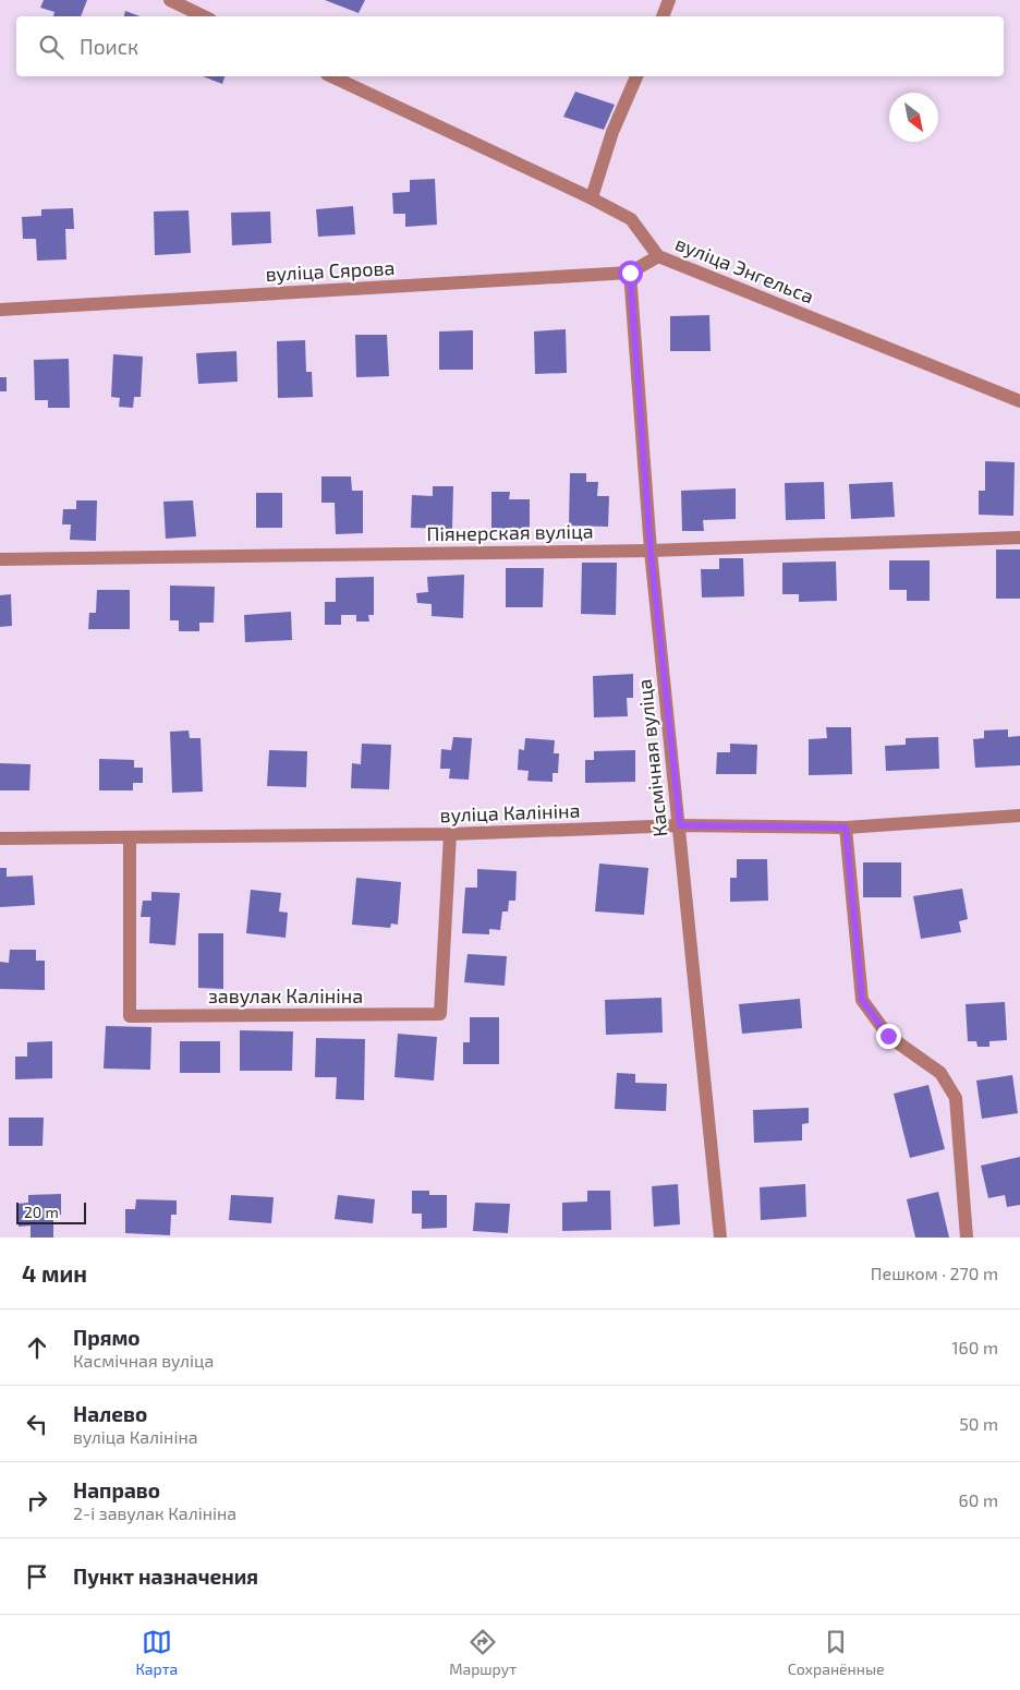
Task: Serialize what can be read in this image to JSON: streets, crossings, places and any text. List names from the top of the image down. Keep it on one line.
{"streets":{"street":["вуліца Энгельса","вуліца Сярова","Піянерская вуліца","Касмічная вуліца","вуліца Калініна","завулак Калініна"]},"crossings":[["вуліца Энгельса","вуліца Сярова"],["вуліца Сярова","Касмічная вуліца"],["Піянерская вуліца","Касмічная вуліца"],["Касмічная вуліца","вуліца Калініна"],["вуліца Калініна","завулак Калініна"]],"scale_bar":"20 m","north":"bottom right","page":{"search":"Поиск","scale":"20 m","heading":["4 мин","Пешком · 270 m"],"list":[["Прямо","Касмічная вуліца","160 m"],["Налево","вуліца Калініна","50 m"],["Направо","2-і завулак Калініна","60 m"],"Пункт назначения"],"nav":["Карта","Маршрут","Сохранённые"]}}
